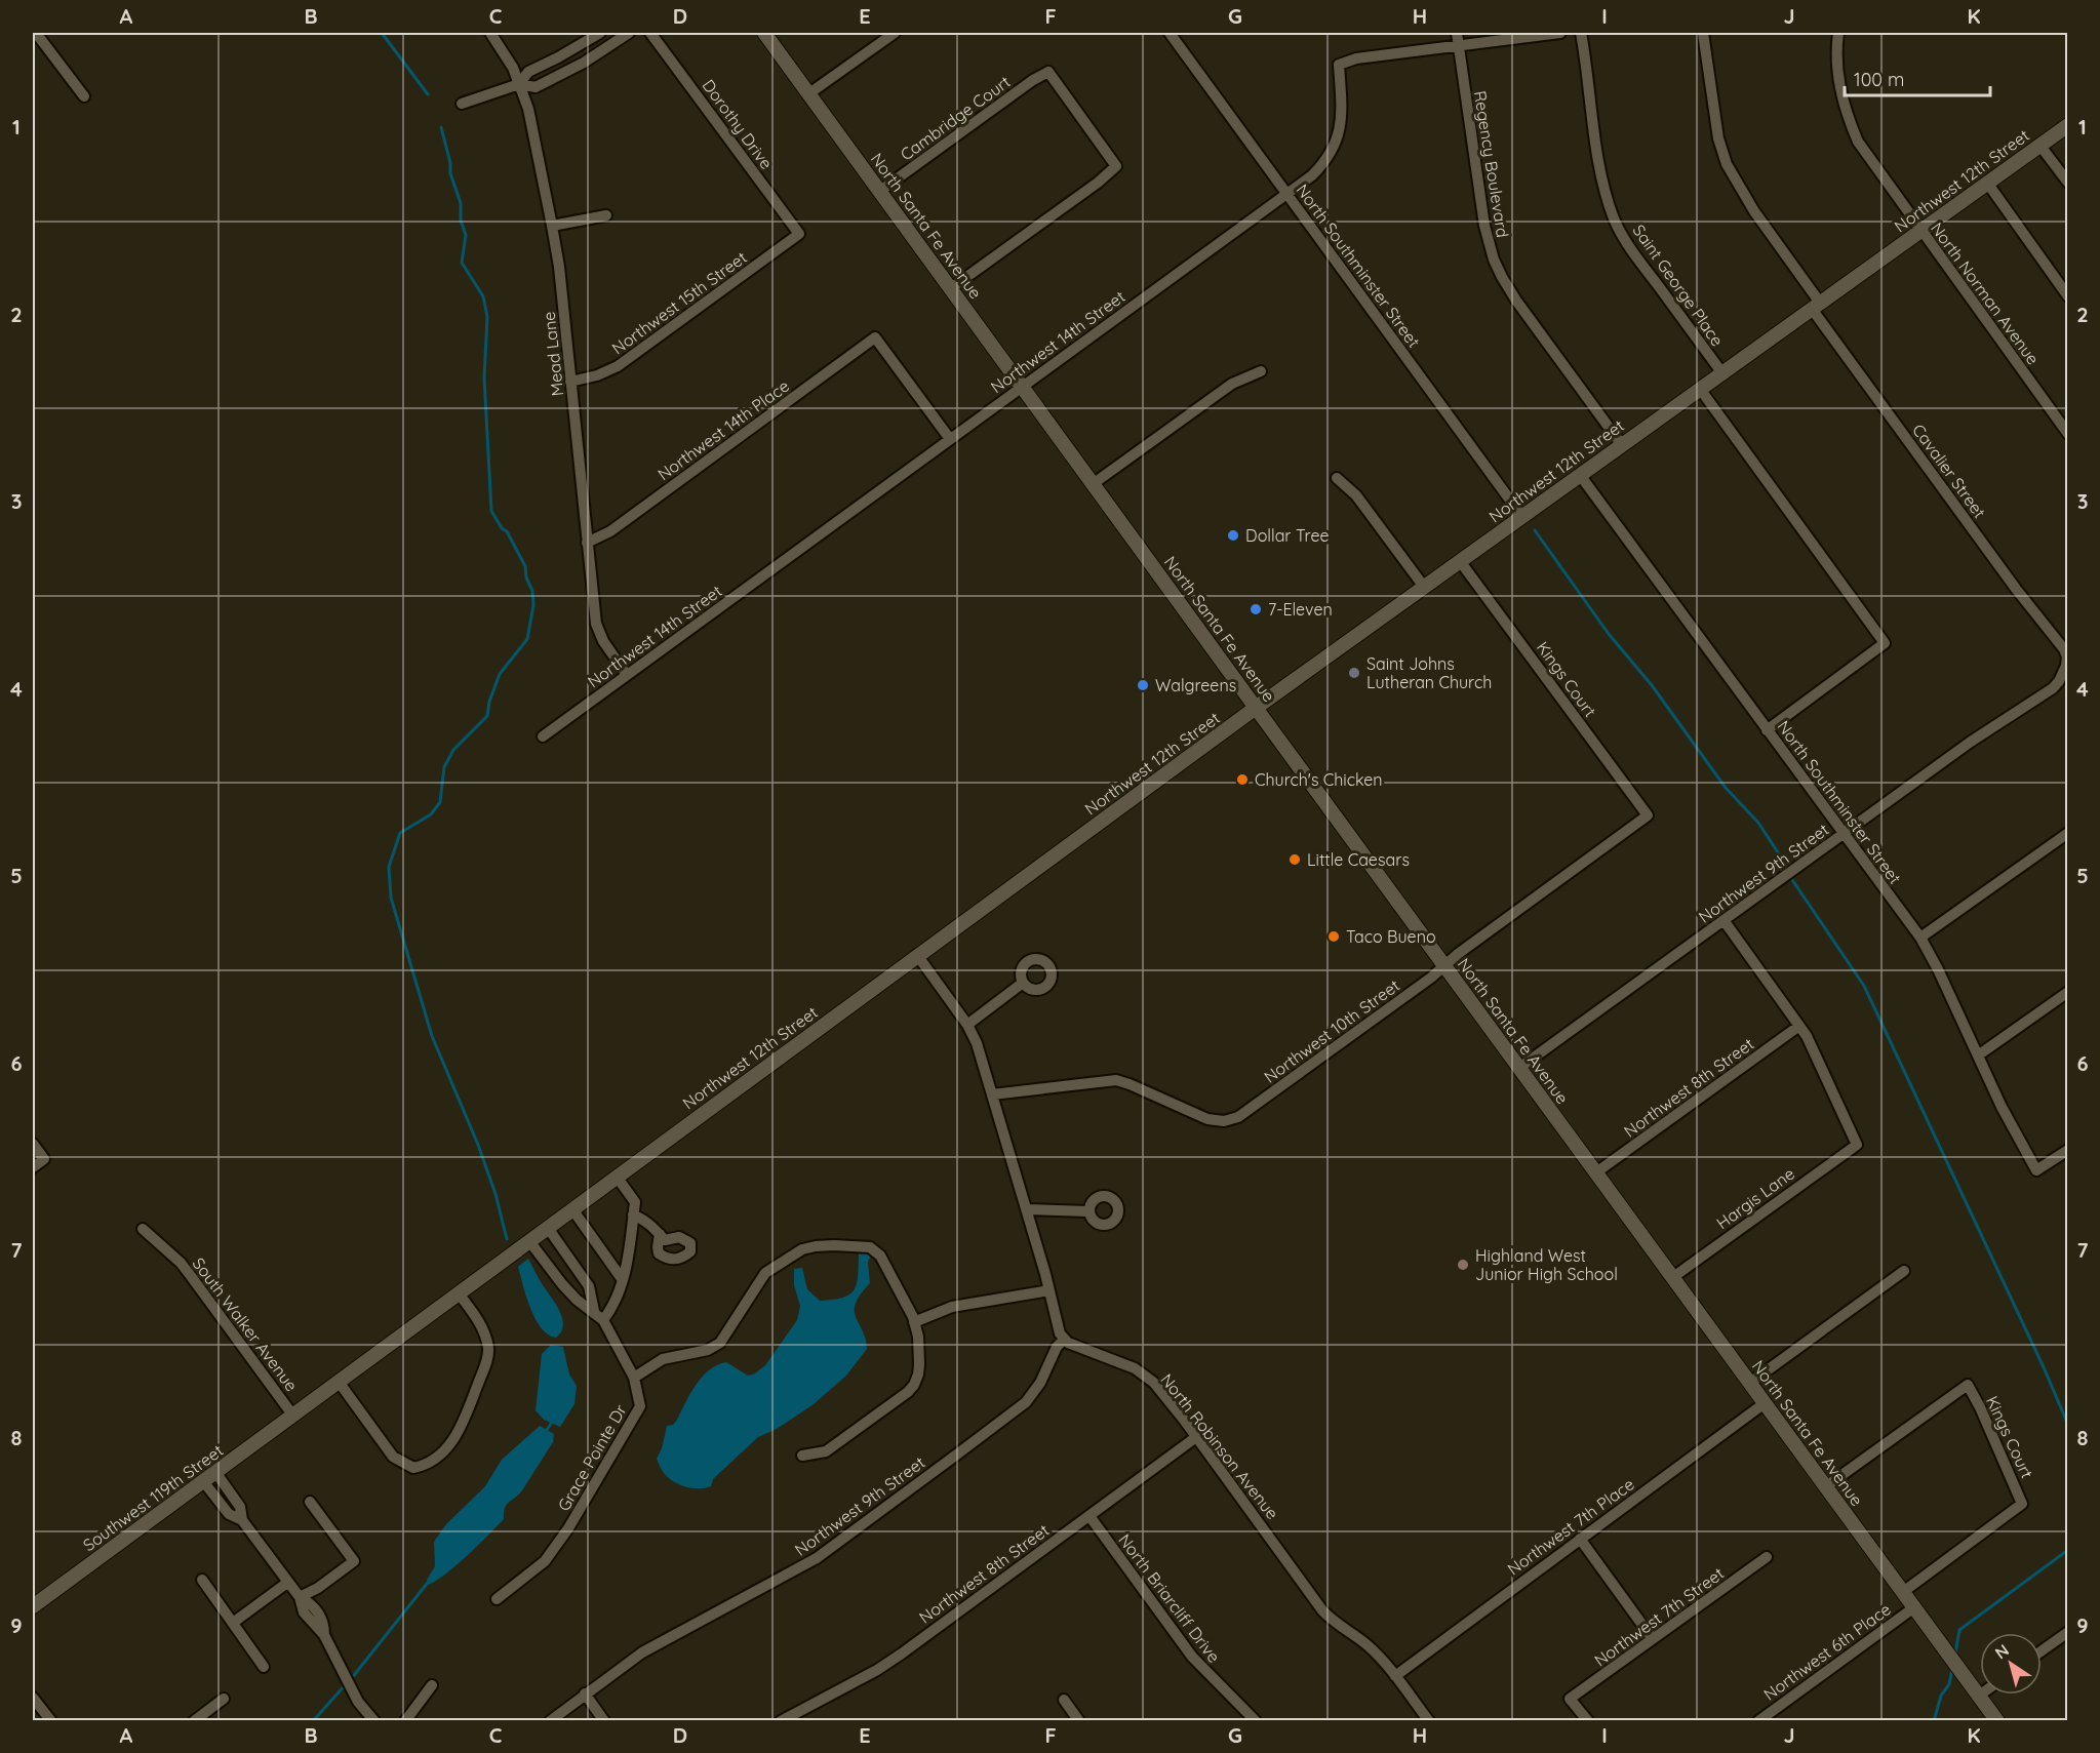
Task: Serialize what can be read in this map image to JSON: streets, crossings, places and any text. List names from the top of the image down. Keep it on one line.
{"streets":{"main road":["Northwest 12th Street","North Santa Fe Avenue","Southwest 119th Street"],"street":["Cambridge Court","Dorothy Drive","Regency Boulevard","North Southminster Street","Saint George Place","North Norman Avenue","Northwest 15th Street","Northwest 14th Street","Mead Lane","Northwest 14th Place","Cavalier Street","Kings Court","Northwest 9th Street","Northwest 10th Street","Northwest 8th Street","Hargis Lane","South Walker Avenue","North Robinson Avenue","Grace Pointe Dr","Northwest 7th Place","North Briarcliff Drive","Northwest 7th Street","Northwest 6th Place"]},"crossings":[["Cambridge Court","North Santa Fe Avenue"],["Dorothy Drive","Northwest 15th Street"],["Regency Boulevard","Northwest 12th Street"],["Regency Boulevard","Northwest 14th Street"],["Northwest 12th Street","North Santa Fe Avenue"],["Northwest 12th Street","North Southminster Street"],["Northwest 12th Street","Saint George Place"],["Northwest 12th Street","North Norman Avenue"],["Northwest 12th Street","Cavalier Street"],["Northwest 12th Street","Kings Court"],["Northwest 12th Street","South Walker Avenue"],["Northwest 12th Street","Grace Pointe Dr"],["Northwest 12th Street","Southwest 119th Street"],["North Santa Fe Avenue","Northwest 14th Street"],["North Santa Fe Avenue","Kings Court"],["North Santa Fe Avenue","Northwest 9th Street"],["North Santa Fe Avenue","Northwest 10th Street"],["North Santa Fe Avenue","Northwest 8th Street"],["North Santa Fe Avenue","Hargis Lane"],["North Santa Fe Avenue","Northwest 7th Place"],["North Santa Fe Avenue","Northwest 6th Place"],["North Southminster Street","Northwest 14th Street"],["North Southminster Street","Northwest 9th Street"],["Northwest 15th Street","Mead Lane"],["Northwest 14th Street","Mead Lane"],["Northwest 14th Street","Northwest 14th Place"],["Mead Lane","Northwest 14th Place"],["Cavalier Street","Northwest 9th Street"],["Kings Court","Northwest 10th Street"],["Kings Court","Northwest 6th Place"],["Northwest 9th Street","North Robinson Avenue"],["Northwest 8th Street","Hargis Lane"],["Northwest 8th Street","North Robinson Avenue"],["Northwest 8th Street","North Briarcliff Drive"],["South Walker Avenue","Southwest 119th Street"],["North Robinson Avenue","Northwest 7th Place"]],"places":["Dollar Tree","7-Eleven","Saint Johns Lutheran Church","Walgreens","Church's Chicken","Little Caesars","Taco Bueno","Highland West Junior High School"],"scale_bar":"100 m","north":"top left","grid":{"columns":["A","B","C","D","E","F","G","H","I","J","K"],"rows":["1","2","3","4","5","6","7","8","9"]}}
